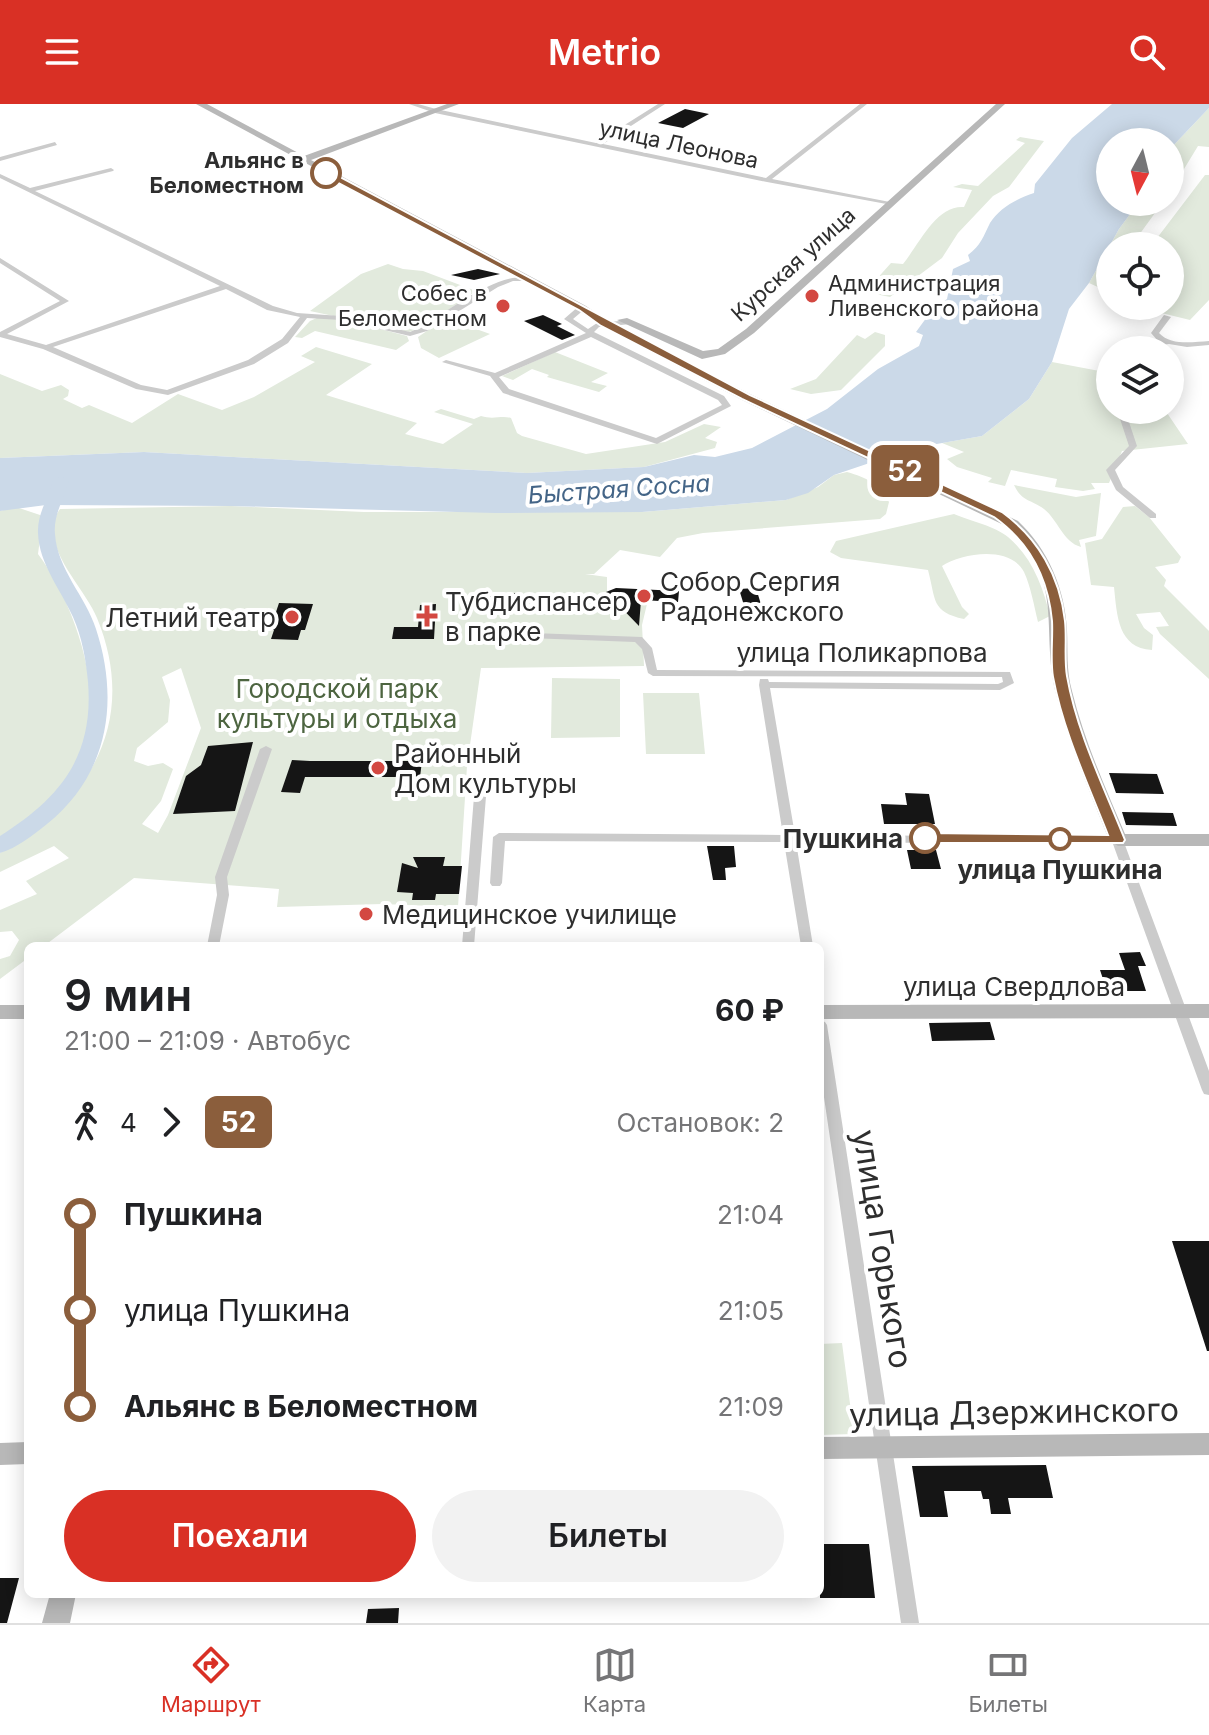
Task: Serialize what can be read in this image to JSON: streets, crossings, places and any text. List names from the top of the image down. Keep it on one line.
{"streets":{"street":["улица Леонова","Курская улица","улица Поликарпова","улица Свердлова","улица Горького","улица Дзержинского"]},"crossings":[["улица Леонова","Курская улица"],["улица Горького","улица Дзержинского"]],"water":["Быстрая Сосна"],"parks":["Городской парк культуры и отдыха"],"places":{"other":["Альянс в Беломестном","Администрация Ливенского района","Собес в Беломестном","Собор Сергия Радонежского","Летний театр","Районный Дом культуры","Пушкина","улица Пушкина","Медицинское училище"],"health":["Тубдиспансер в парке"]},"lines":["bus line 52"],"north":"bottom","page":{"header":"Metrio","on_map":"52","heading":["9 мин","21:00 – 21:09 · Автобус","60 ₽"],"legs":["4","52","Остановок: 2"],"list":[{"name":"Пушкина","value":"21:04"},{"name":"улица Пушкина","value":"21:05"},{"name":"Альянс в Беломестном","value":"21:09"}],"buttons":["Поехали","Билеты"],"tabs":["Маршрут","Карта","Билеты"]}}
